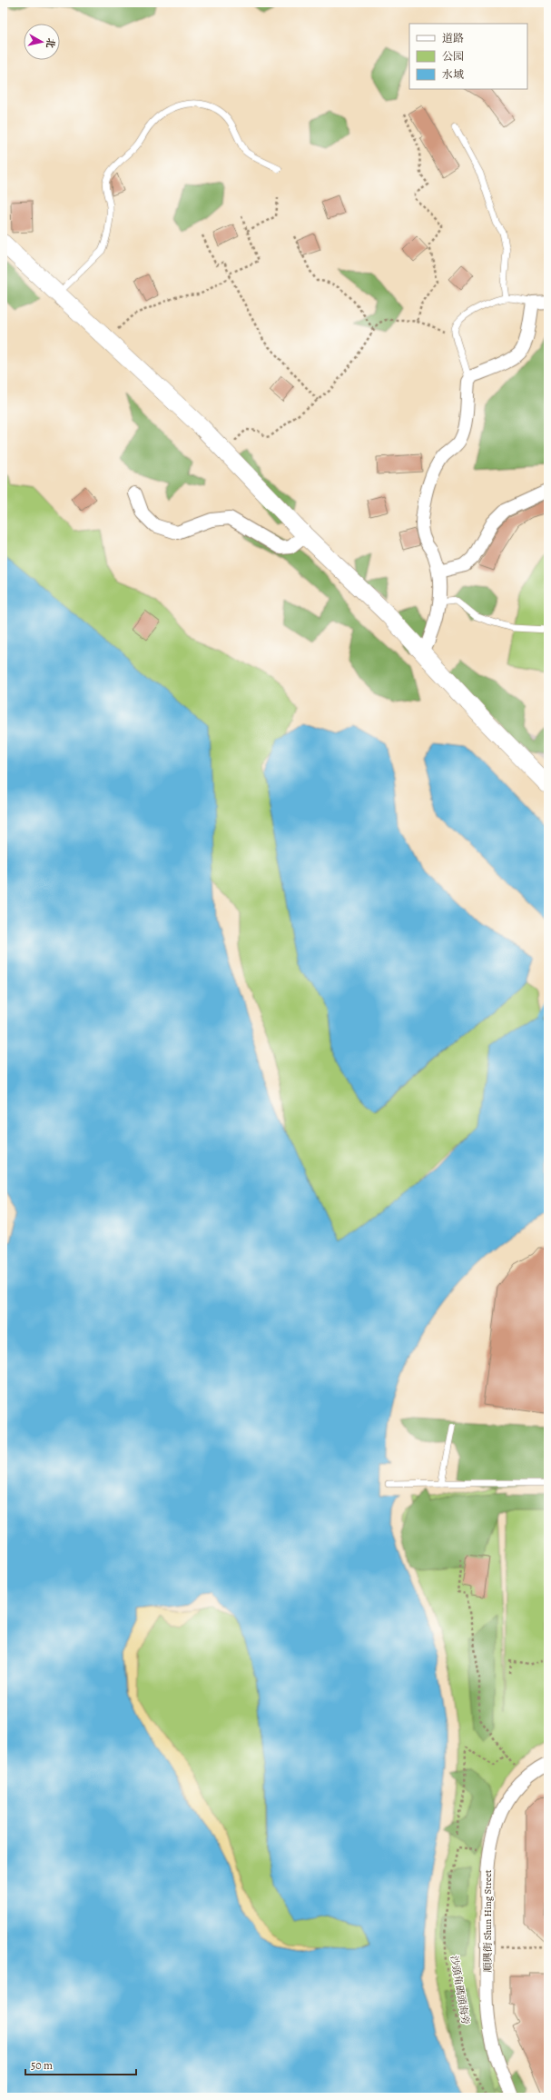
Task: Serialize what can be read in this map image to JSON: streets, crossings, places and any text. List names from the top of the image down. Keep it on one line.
{"streets":{"street":["順興街 Shun Hing Street"],"path":["沙頭角碼頭海旁"]},"crossings":[["順興街 Shun Hing Street","沙頭角碼頭海旁"]],"legend":["道路","公园","水域"],"scale_bar":"50 m","north":"right"}
